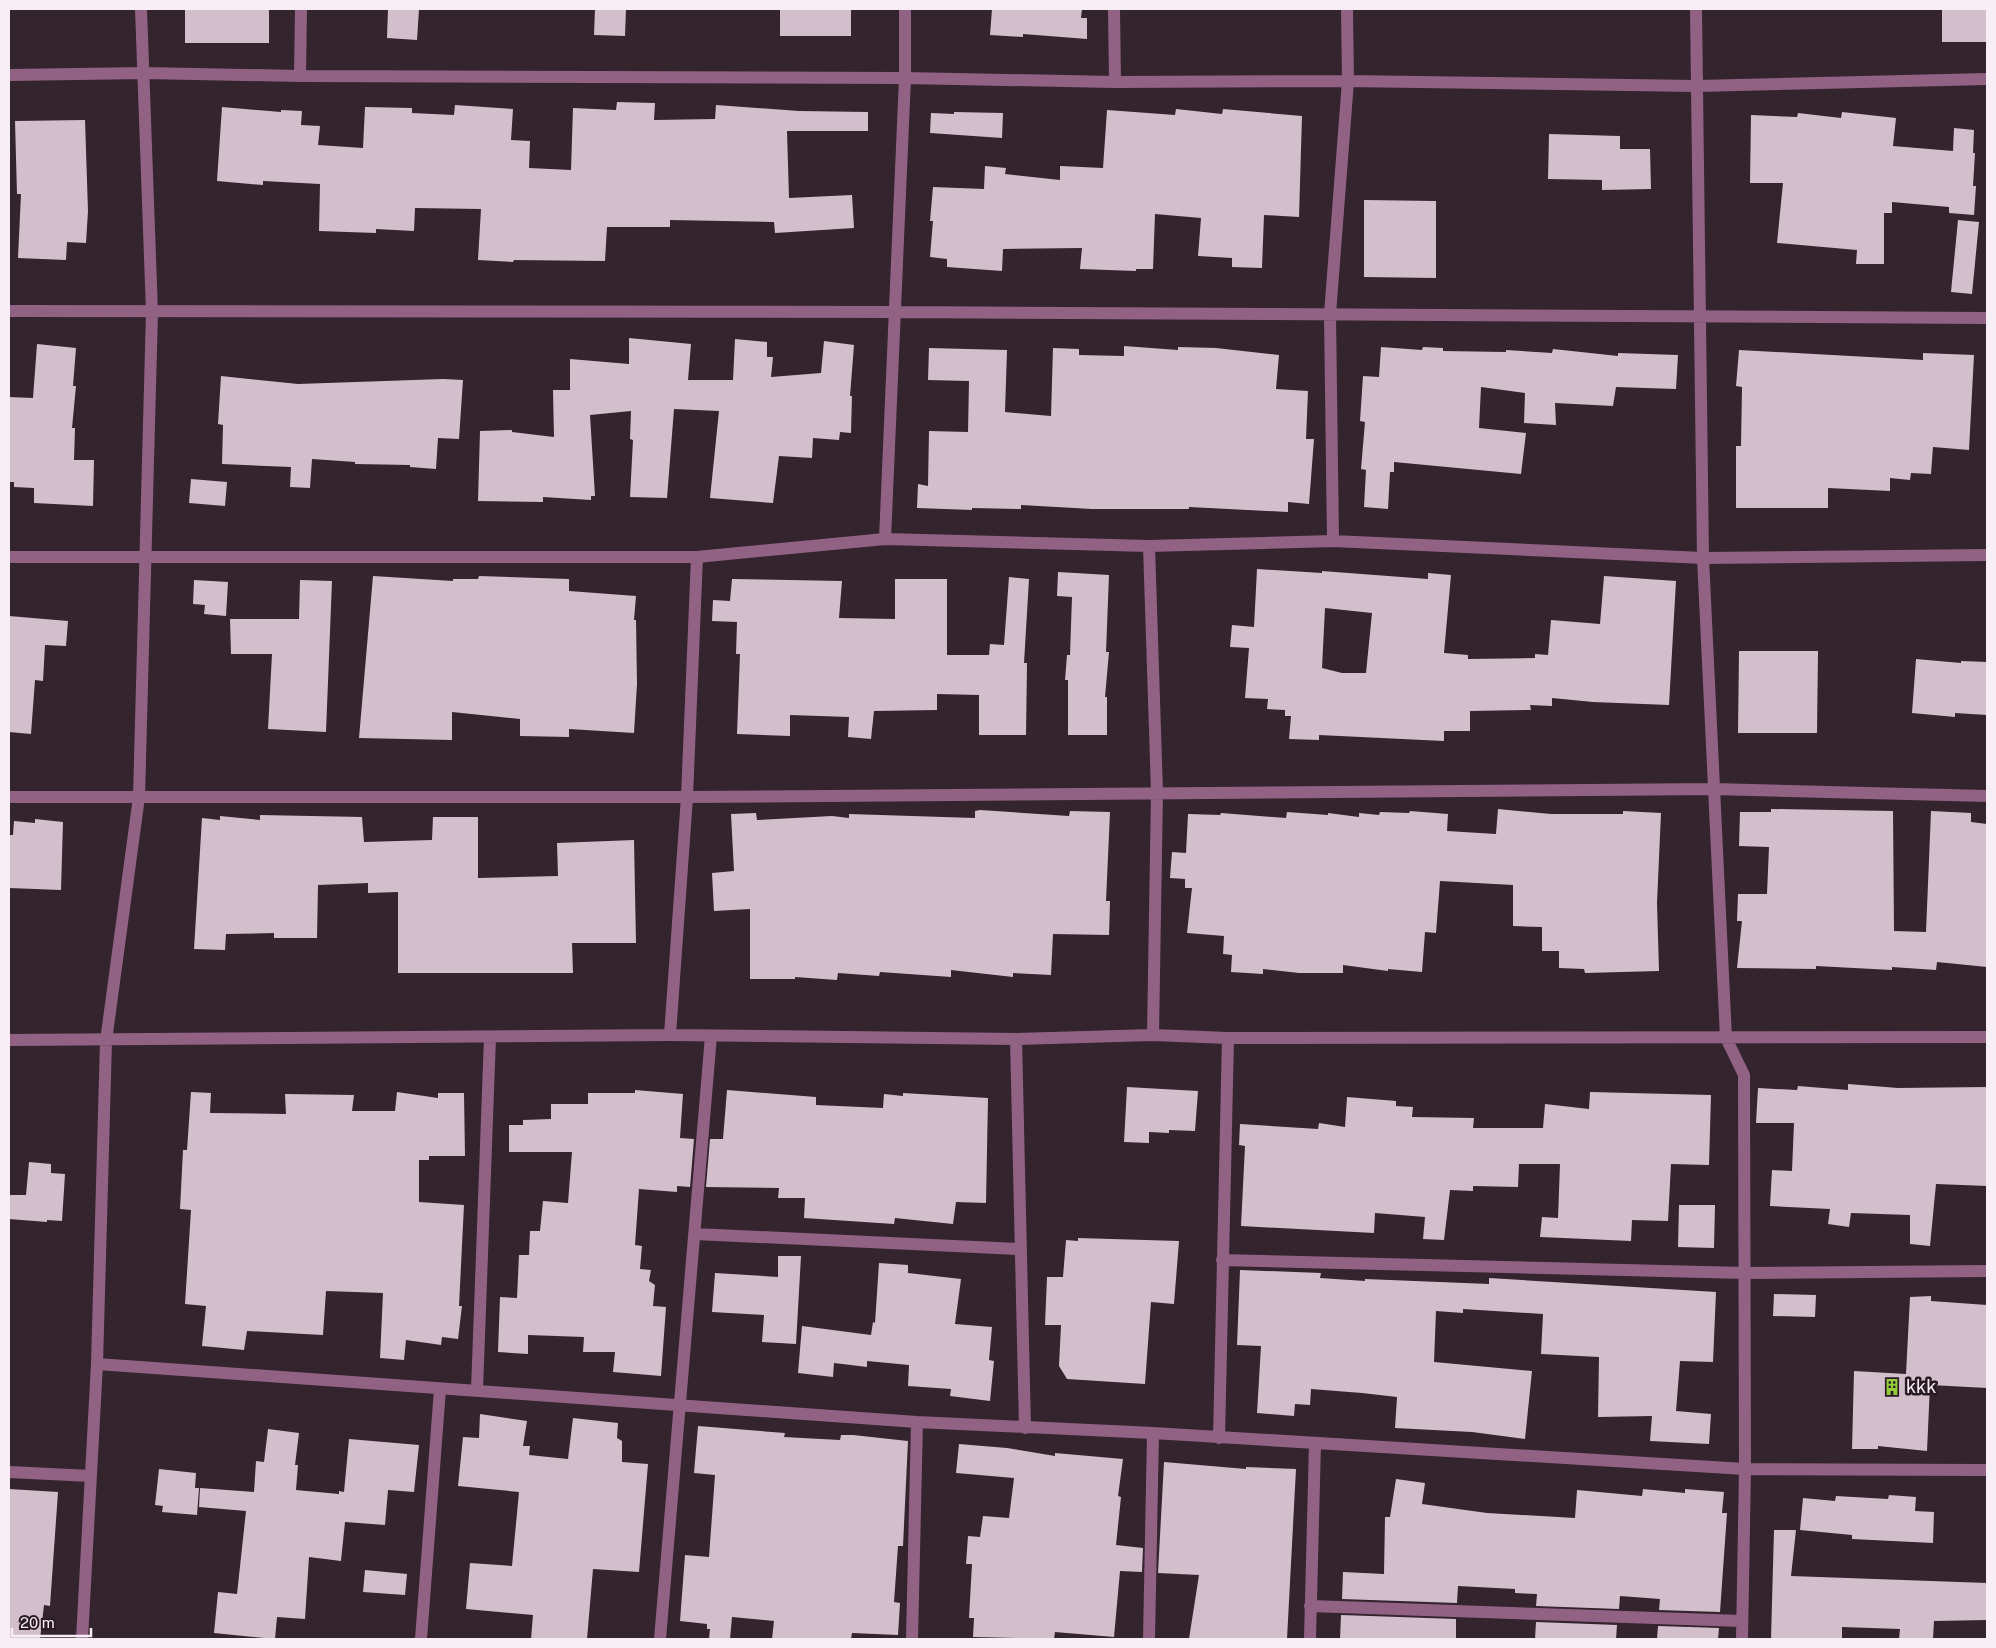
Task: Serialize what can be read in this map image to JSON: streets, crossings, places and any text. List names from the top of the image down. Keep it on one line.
{"places":{"building":["kkk"]},"scale_bar":"20 m"}
